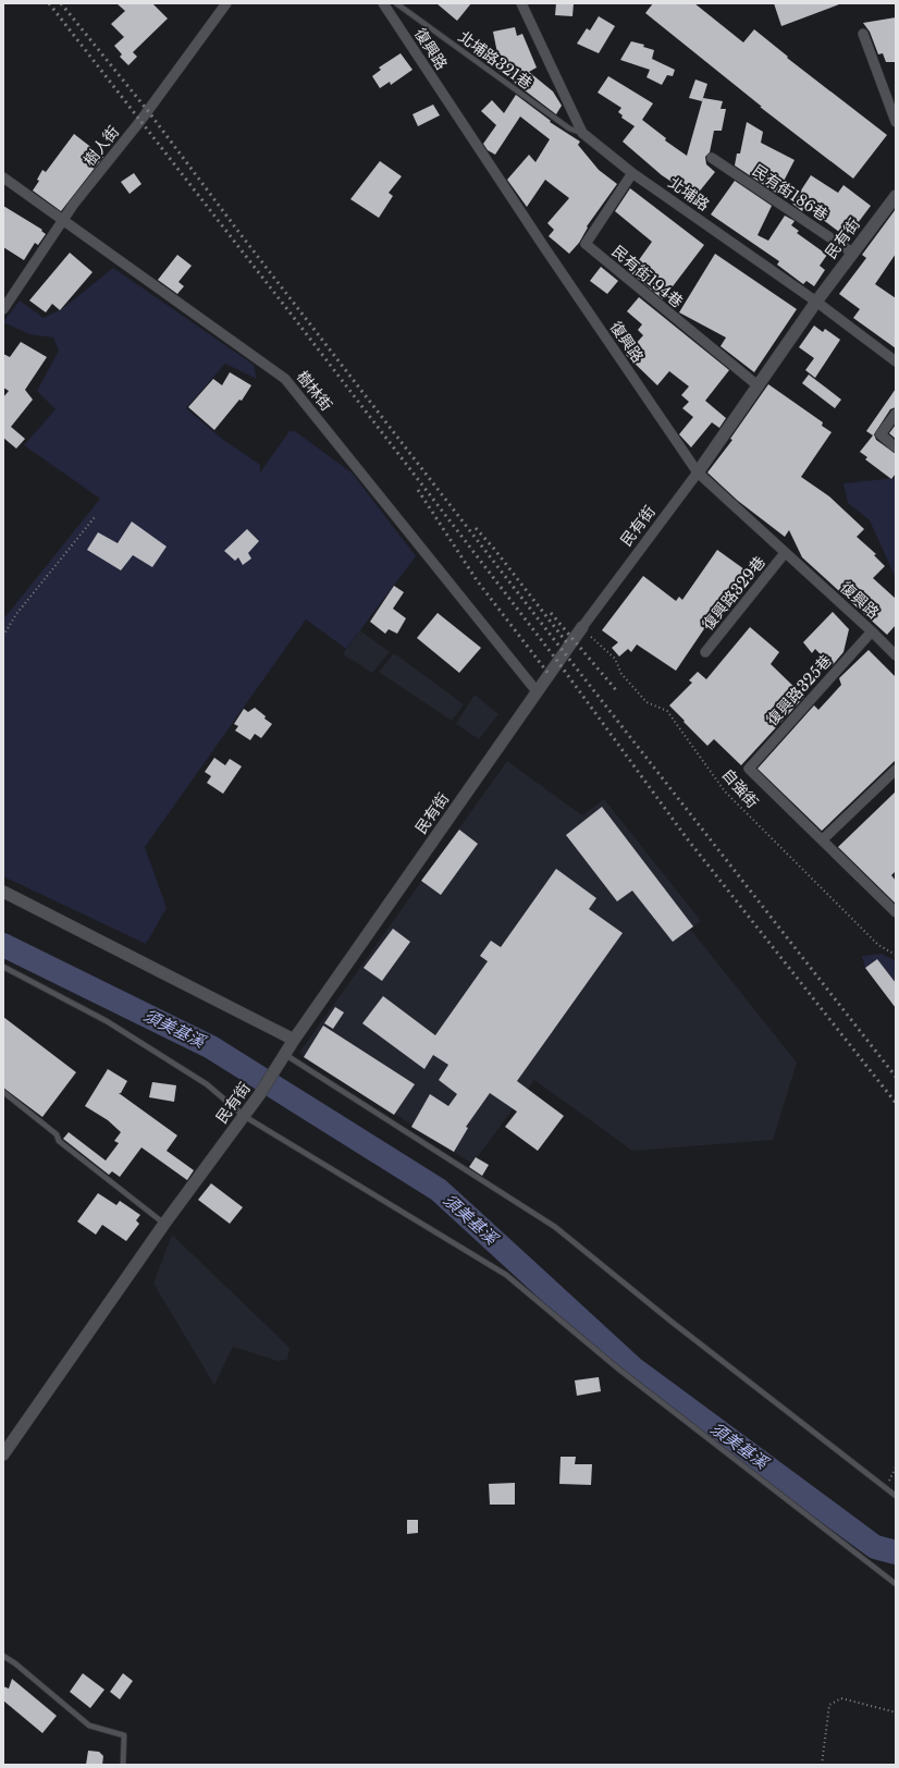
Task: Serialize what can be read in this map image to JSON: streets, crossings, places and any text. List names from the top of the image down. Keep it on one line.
{"streets":{"street":["復興路","樹人街","民有街186巷","北埔路","民有街","民有街194巷","樹林街","復興路329巷","復興路325巷"],"lane":["北埔路321巷"],"path":["自強街"]},"crossings":[["復興路","民有街"],["復興路","復興路329巷"],["復興路","復興路325巷"],["北埔路321巷","北埔路"],["樹人街","樹林街"],["民有街186巷","民有街"],["北埔路","民有街"],["北埔路","民有街194巷"],["民有街","民有街194巷"],["民有街","樹林街"],["民有街","自強街"]],"water":["須美基溪"]}
